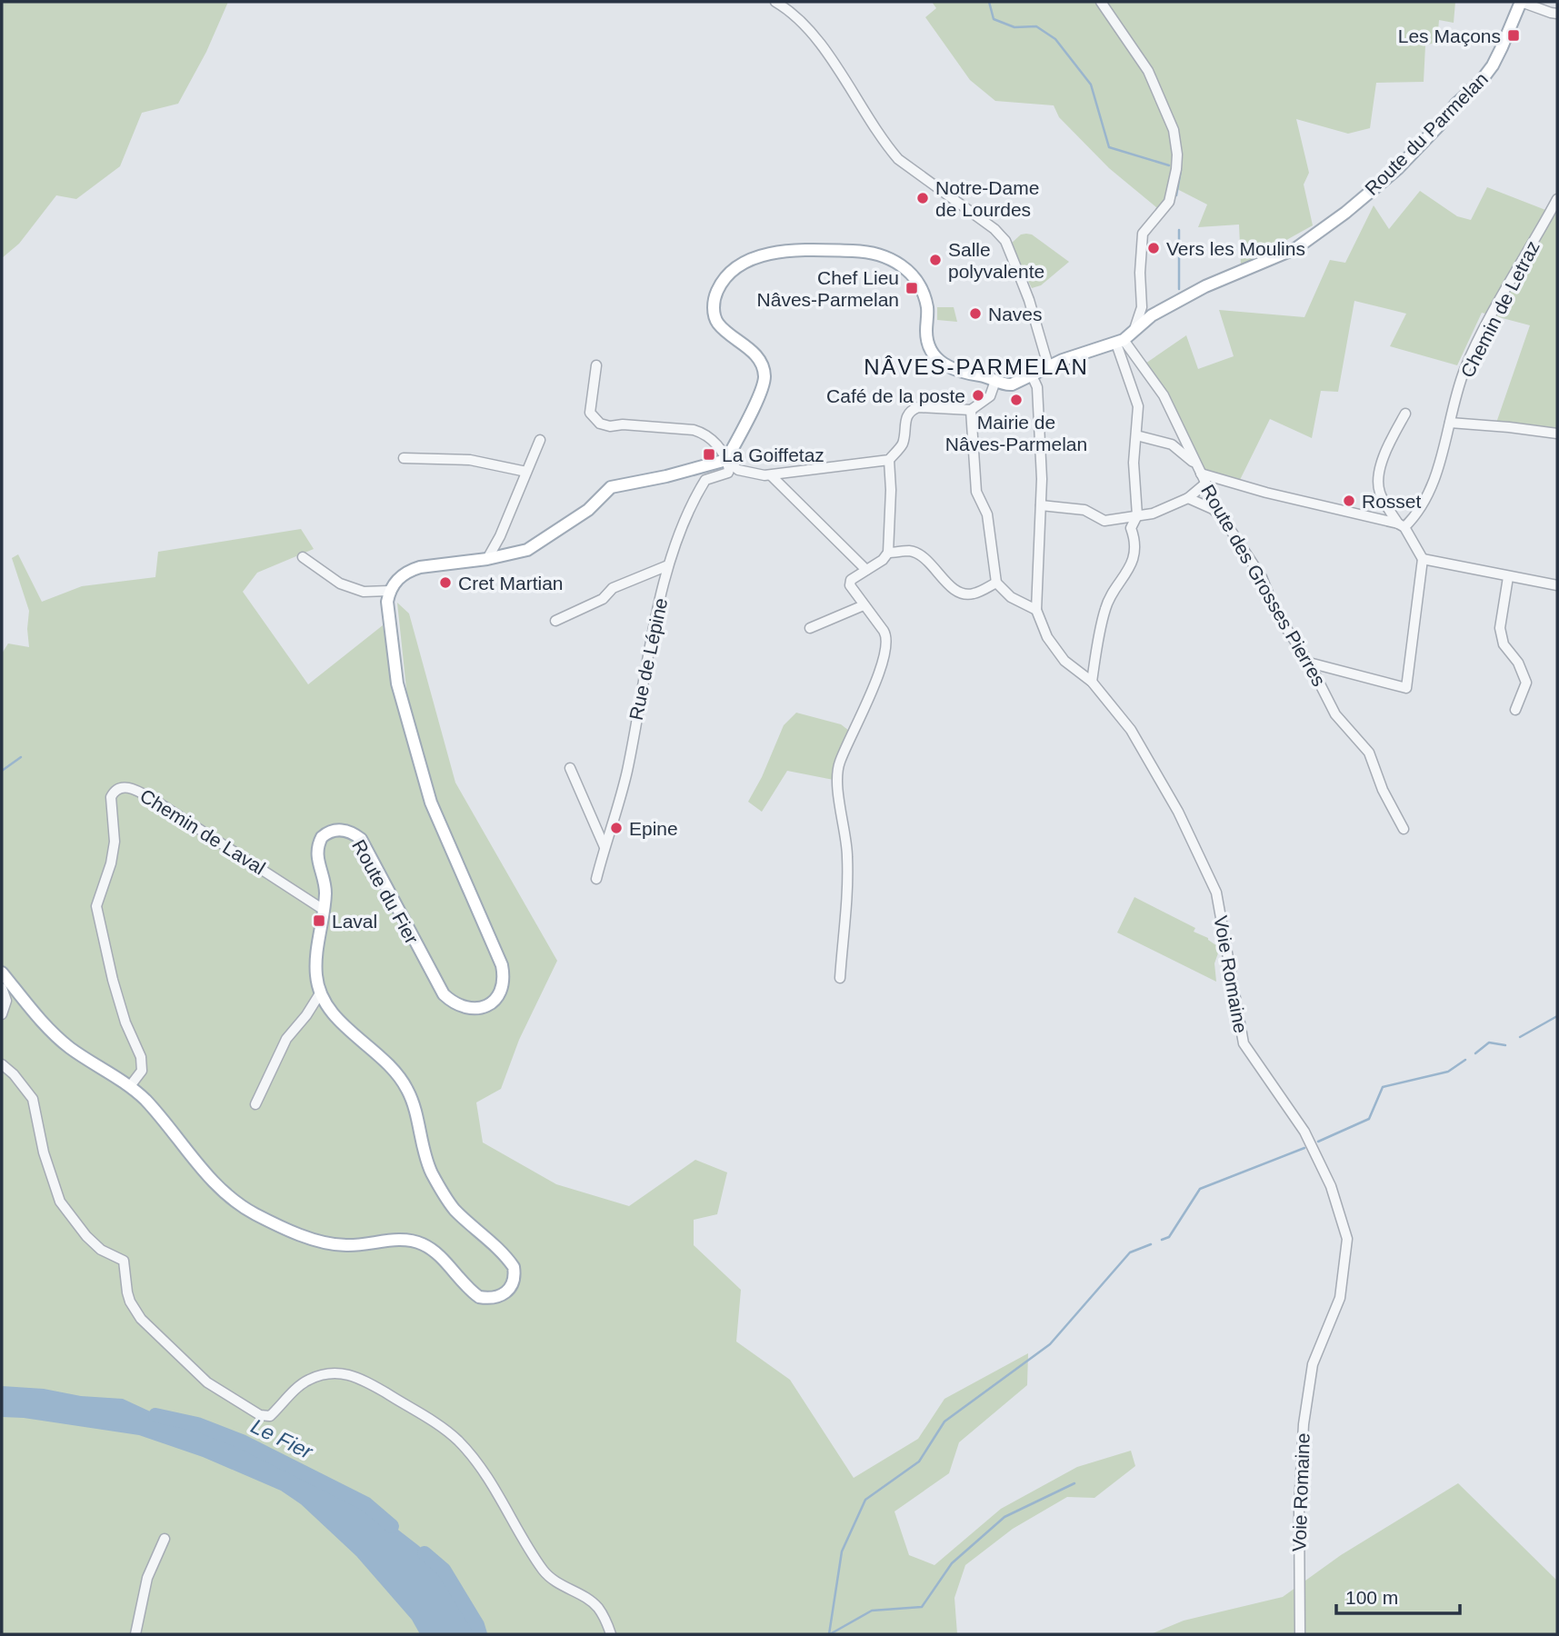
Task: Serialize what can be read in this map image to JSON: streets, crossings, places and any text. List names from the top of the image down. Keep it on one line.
{"streets":{"main road":["Route du Parmelan","Route du Fier"],"street":["Chemin de Letraz","Route des Grosses Pierres","Rue de Lépine","Chemin de Laval","Voie Romaine"]},"crossings":[["Route du Parmelan","Route des Grosses Pierres"],["Route du Parmelan","Voie Romaine"],["Chemin de Laval","Route du Fier"]],"districts":["NÂVES-PARMELAN"],"water":["Le Fier"],"places":{"transit":["Les Maçons","Chef Lieu Nâves-Parmelan","La Goiffetaz","Laval"],"other":["Notre-Dame de Lourdes","Vers les Moulins","Salle polyvalente","Naves","Café de la poste","Mairie de Nâves-Parmelan","Rosset","Cret Martian","Epine"]},"scale_bar":"100 m"}
